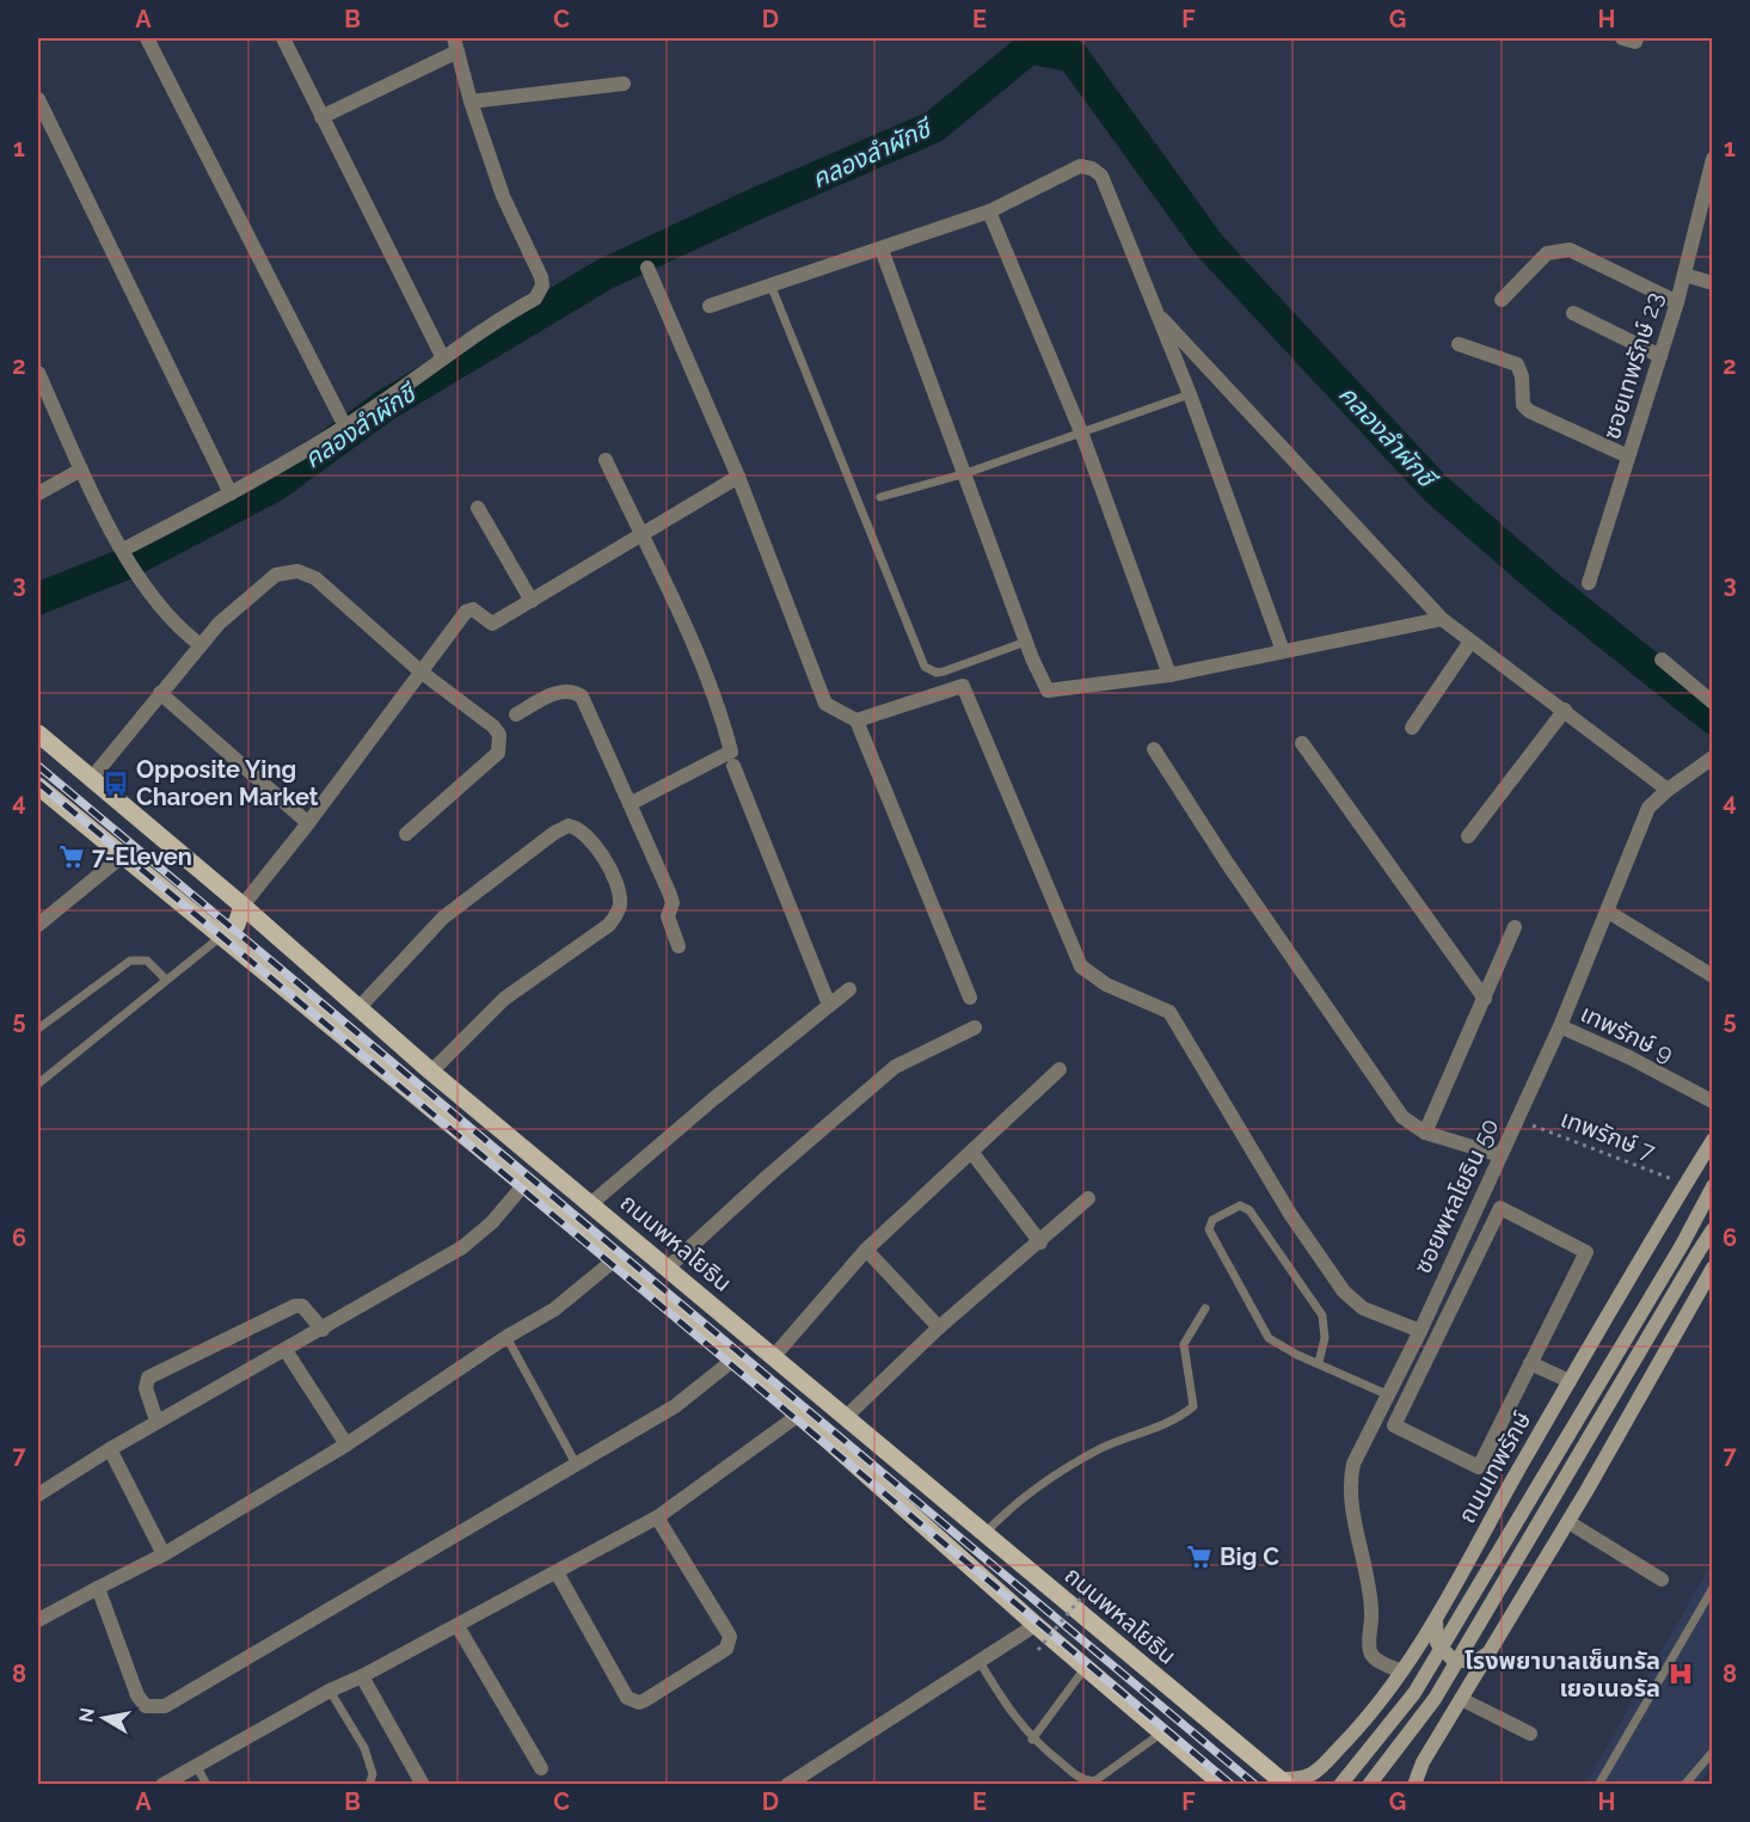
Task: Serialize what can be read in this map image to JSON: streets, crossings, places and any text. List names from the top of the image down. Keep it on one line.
{"streets":{"main road":["ถนนพหลโยธิน","ถนนเทพรักษ์"],"street":["ซอยเทพรักษ์ 23","เทพรักษ์ 9","ซอยพหลโยธิน 50"],"path":["เทพรักษ์ 7"]},"crossings":[["เทพรักษ์ 9","ซอยพหลโยธิน 50"],["เทพรักษ์ 7","ซอยพหลโยธิน 50"],["เทพรักษ์ 7","ถนนเทพรักษ์"],["ซอยพหลโยธิน 50","ถนนเทพรักษ์"],["ถนนพหลโยธิน","ถนนเทพรักษ์"]],"water":["คลองลำผักชี"],"places":{"bus stop":["Opposite Ying Charoen Market"],"supermarket":["7-Eleven","Big C"],"hospital":["โรงพยาบาลเซ็นทรัล เยอเนอรัล"]},"north":"left","grid":{"columns":["A","B","C","D","E","F","G","H"],"rows":["1","2","3","4","5","6","7","8"]}}
